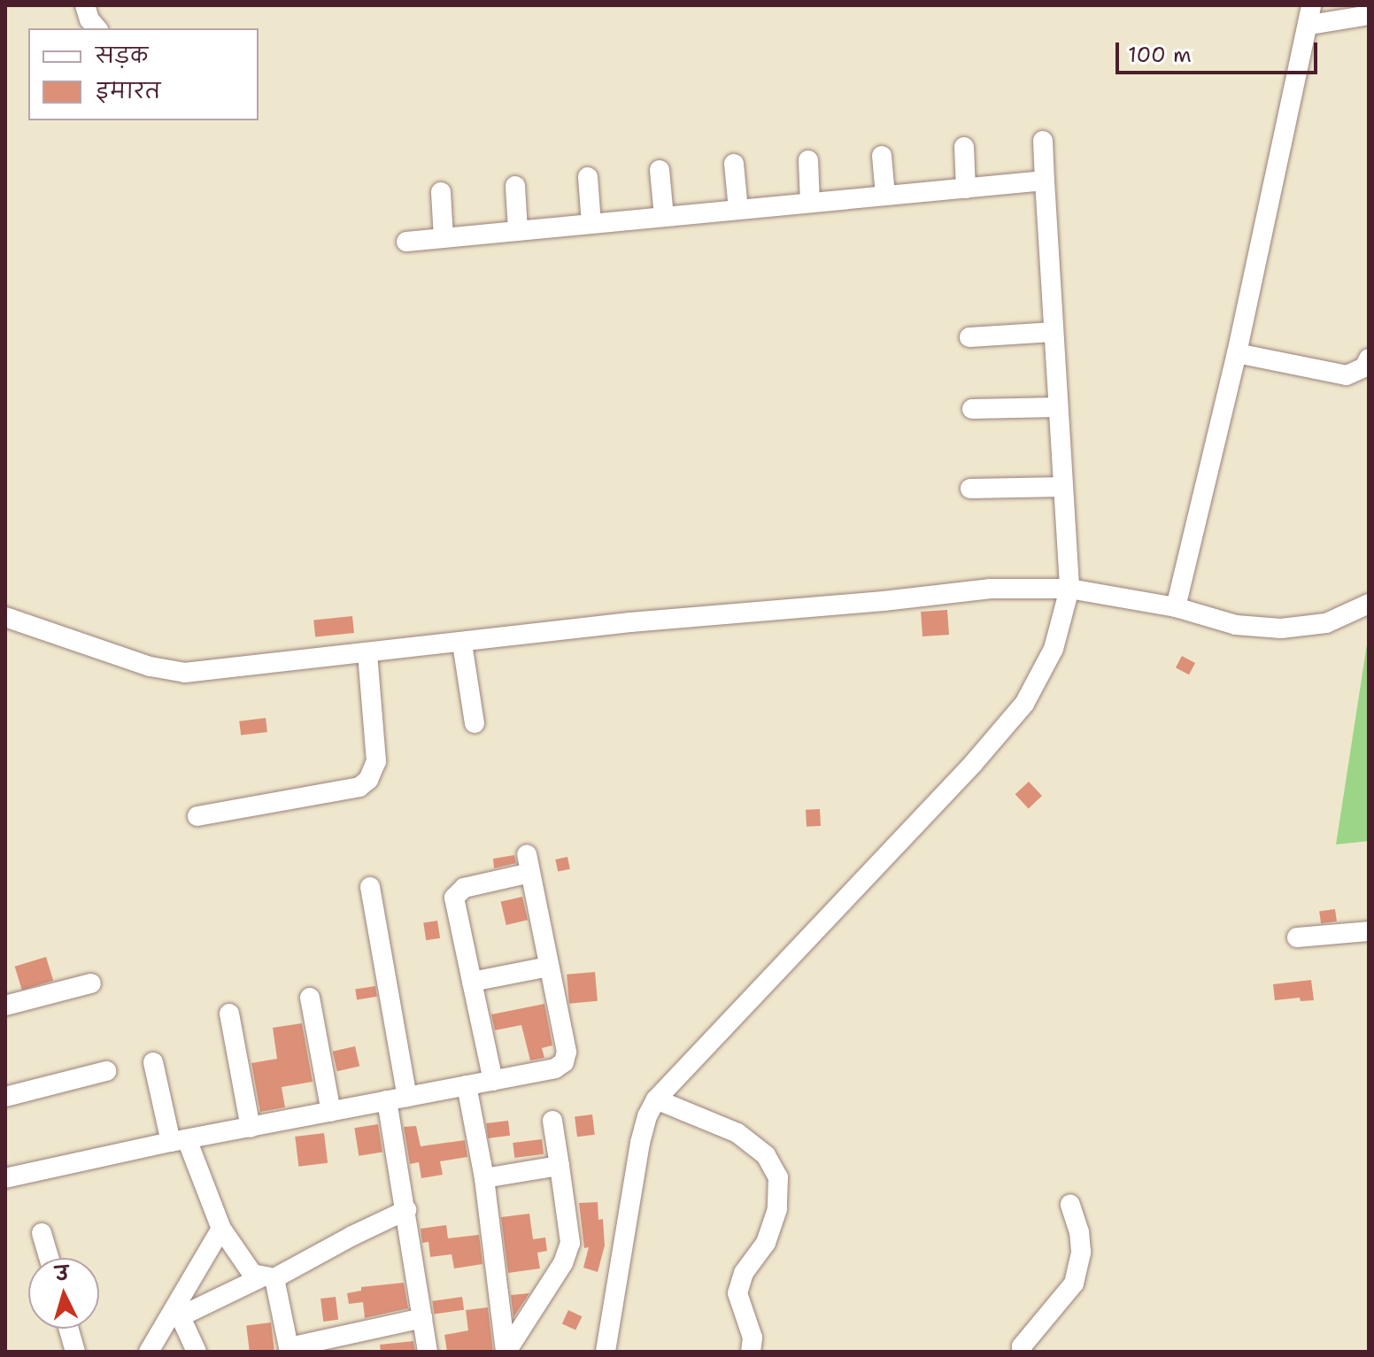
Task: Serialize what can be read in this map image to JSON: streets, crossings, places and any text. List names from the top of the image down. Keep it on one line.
{"legend":["सड़क","इमारत"],"scale_bar":"100 m","north":"top"}
